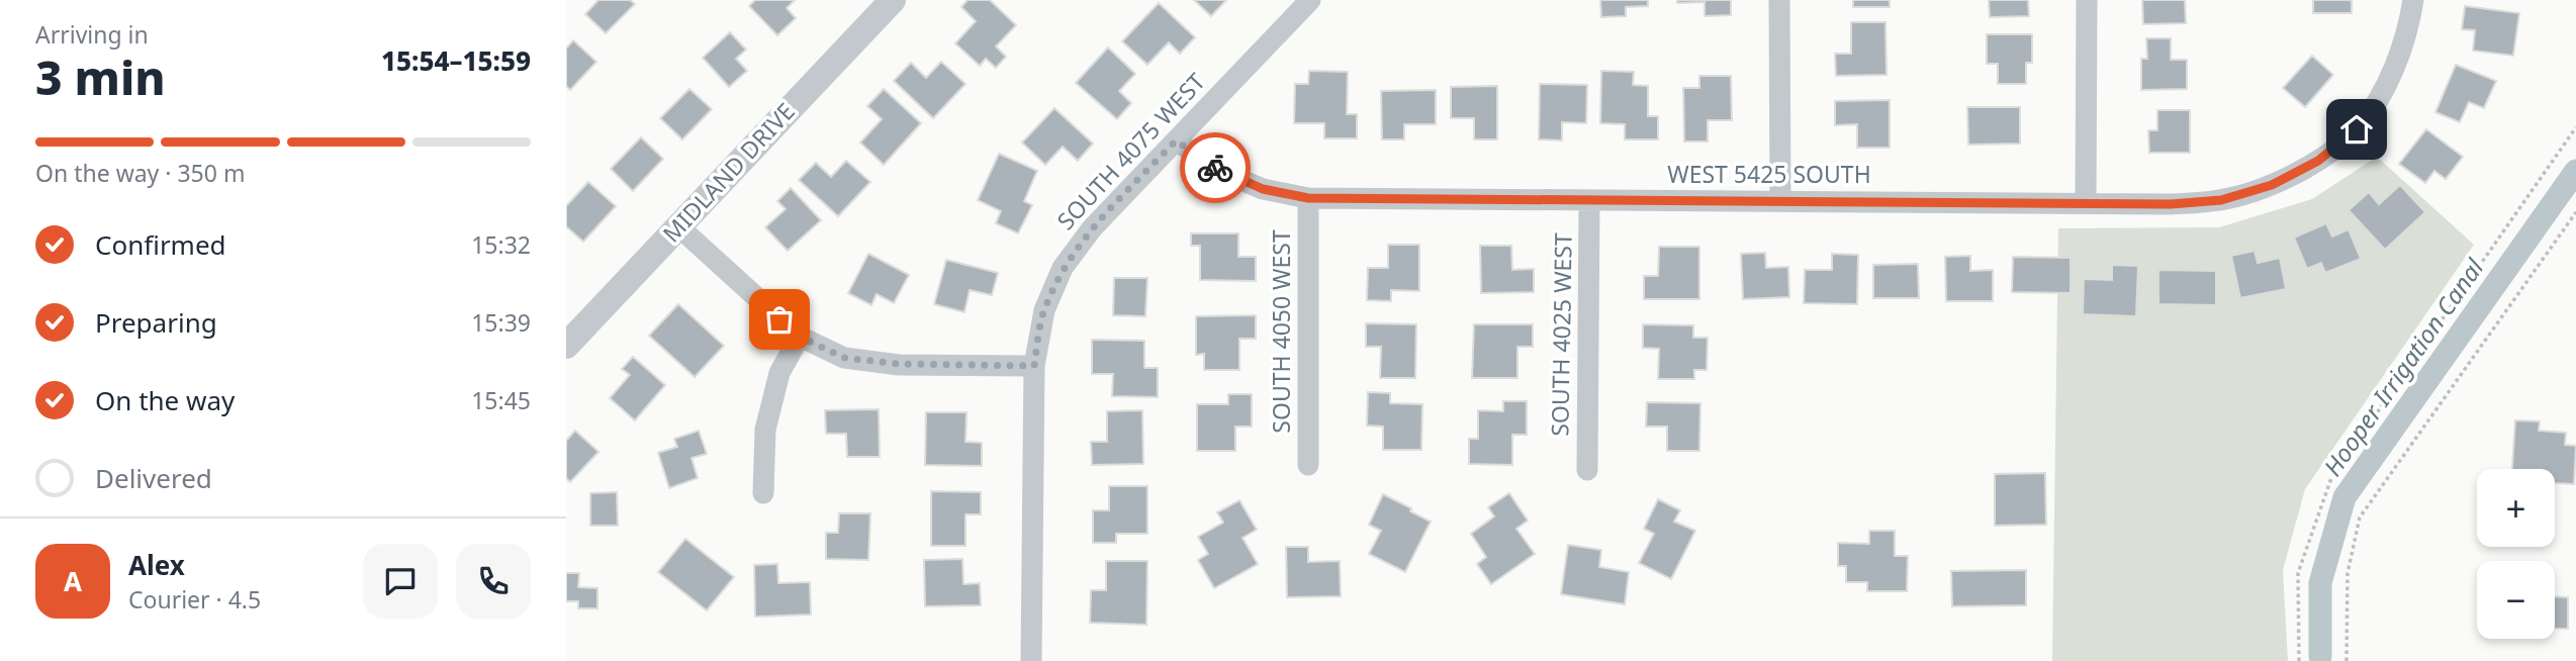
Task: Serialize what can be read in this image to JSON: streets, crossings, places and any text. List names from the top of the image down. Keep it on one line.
{"streets":{"street":["SOUTH 4075 WEST","MIDLAND DRIVE","WEST 5425 SOUTH","SOUTH 4050 WEST","SOUTH 4025 WEST"]},"crossings":[["SOUTH 4075 WEST","WEST 5425 SOUTH"],["WEST 5425 SOUTH","SOUTH 4050 WEST"],["WEST 5425 SOUTH","SOUTH 4025 WEST"]],"water":["Hooper Irrigation Canal"],"page":{"heading":["3 min","Arriving in","15:54–15:59"],"panel":["Alex","Courier · 4.5"],"bar":"On the way · 350 m","list":[["Confirmed","15:32"],["Preparing","15:39"],["On the way","15:45"],"Delivered"],"map_buttons":["+","−"],"round":"A"}}
